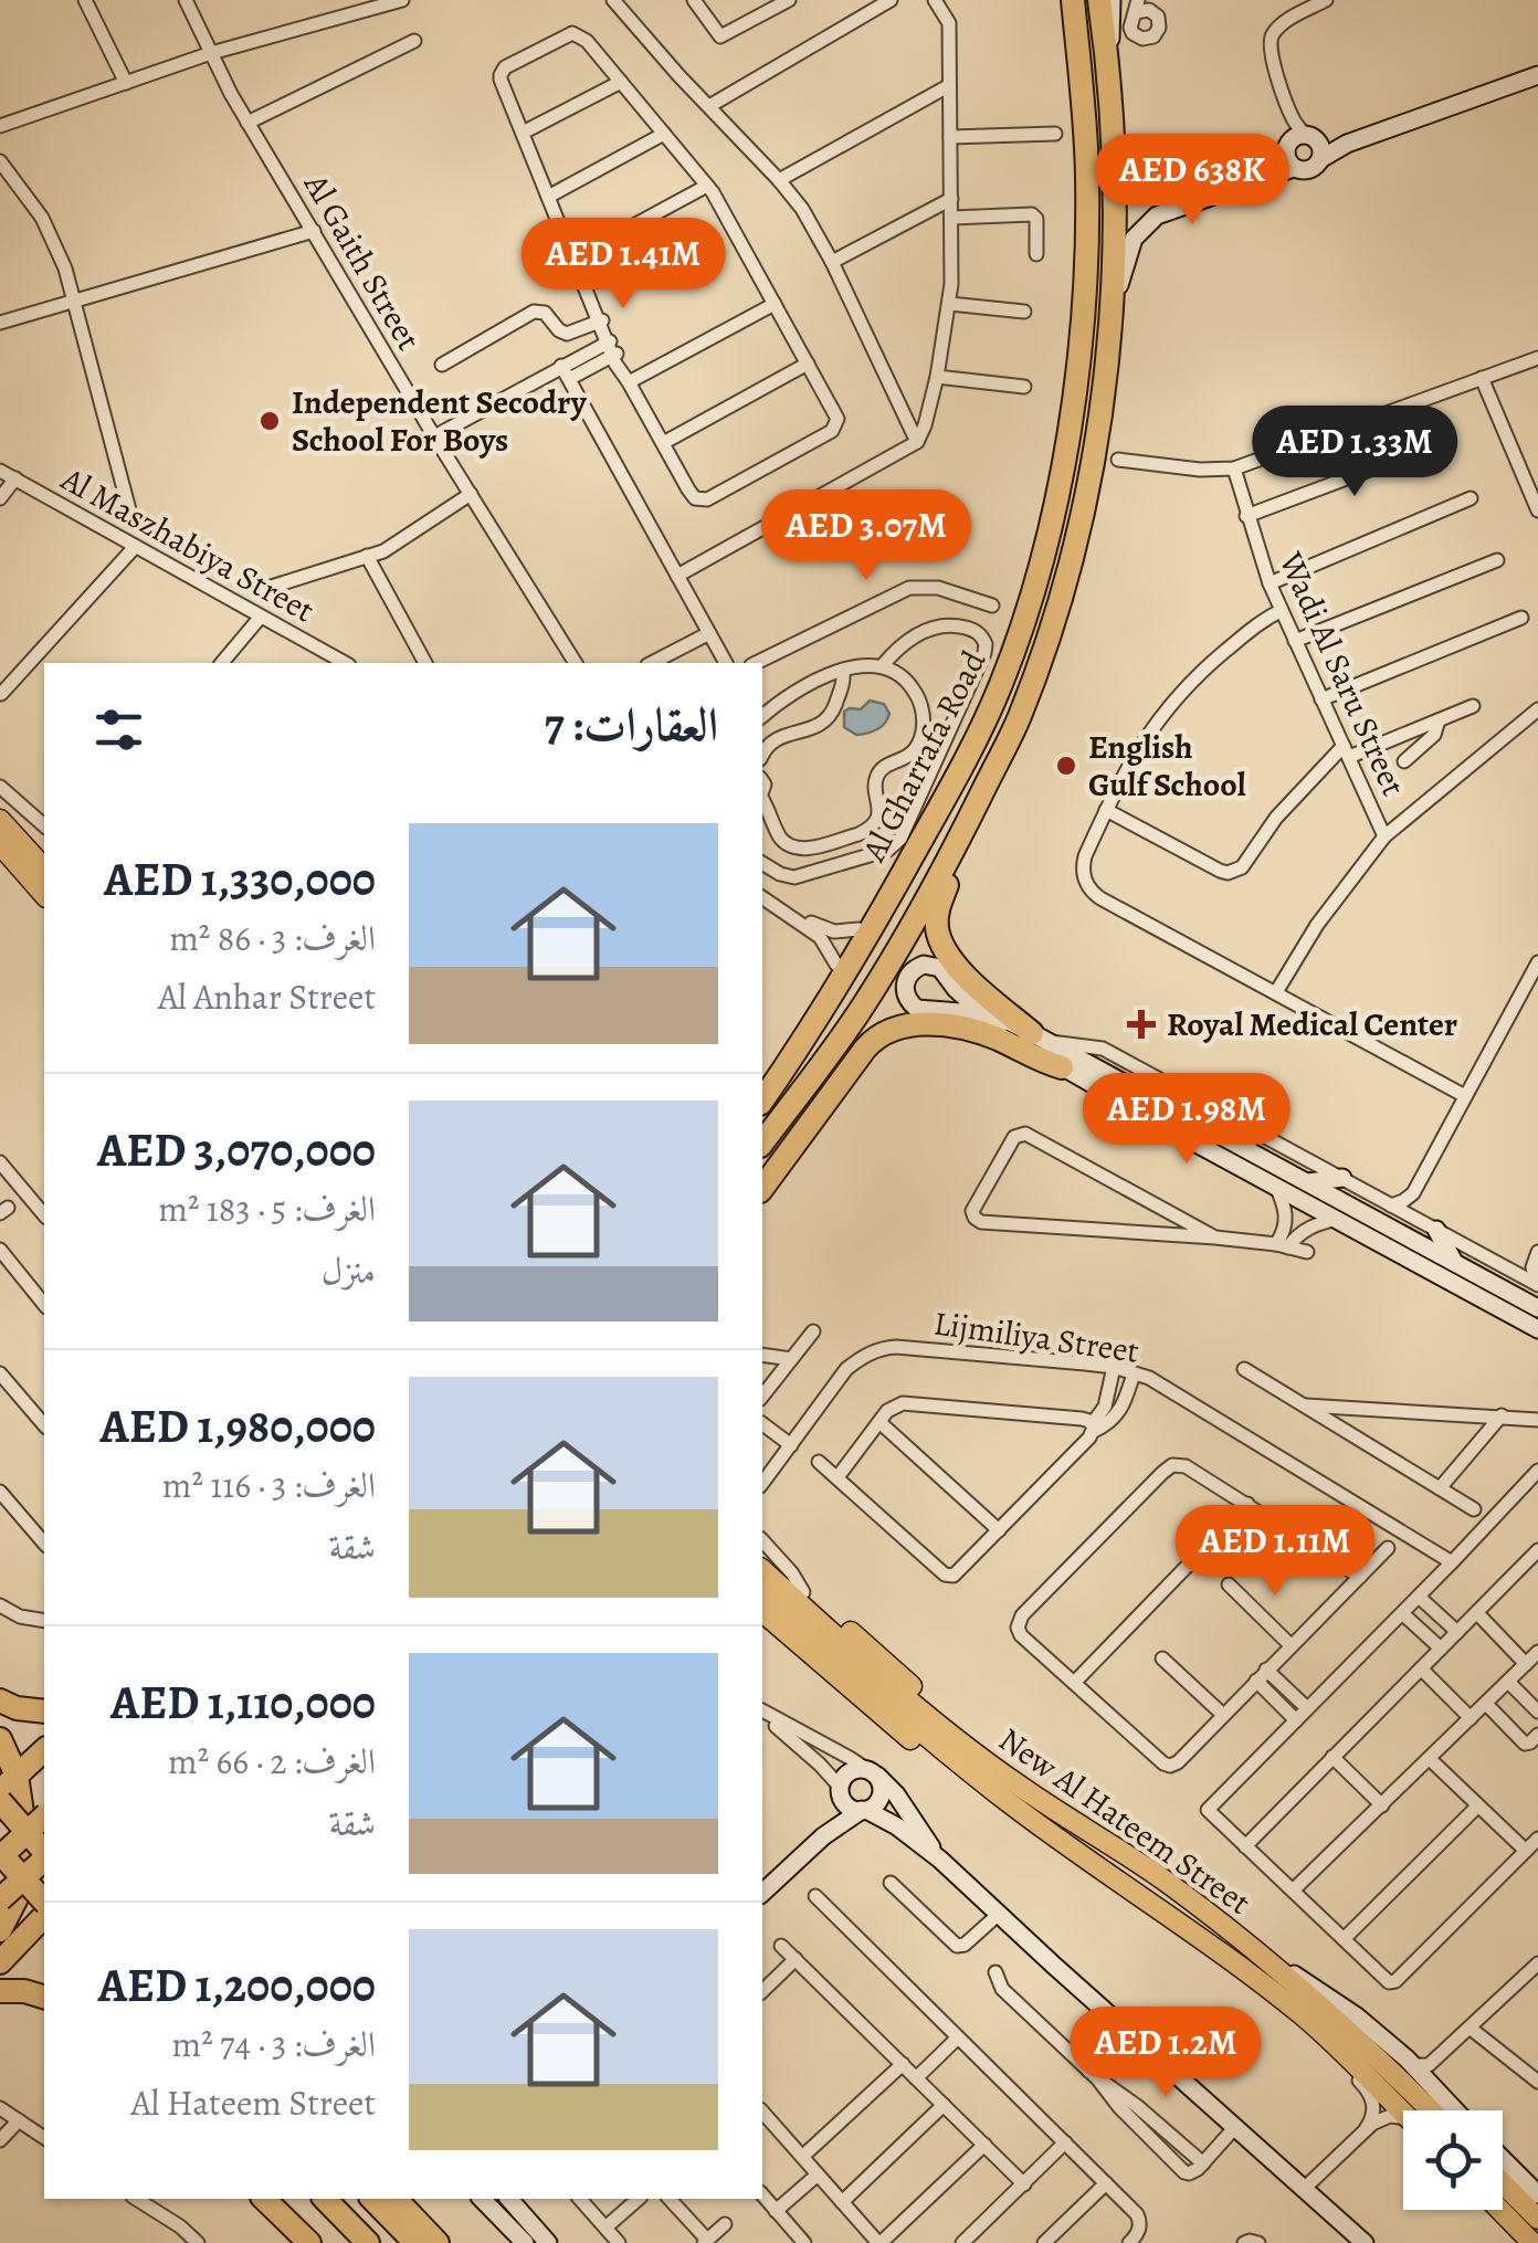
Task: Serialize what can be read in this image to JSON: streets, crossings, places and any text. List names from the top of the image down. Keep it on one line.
{"streets":{"highway":["Al Gharrafa Road"],"main road":["New Al Hateem Street"],"street":["Al Gaith Street","Al Maszhabiya Street","Wadi Al Saru Street","Lijmiliya Street"]},"places":{"other":["Independent Secodry School For Boys","English Gulf School"],"health":["Royal Medical Center"]},"page":{"price":["AED 638K","AED 1.41M","AED 1.33M","AED 3.07M","AED 1.98M","AED 1.11M","AED 1.2M"],"heading":"العقارات: 7","list":[{"name":"AED 1,330,000","note":"الغرف: 3 · 86 m² · Al Anhar Street"},{"name":"AED 3,070,000","note":"الغرف: 5 · 183 m² · منزل"},{"name":"AED 1,980,000","note":"الغرف: 3 · 116 m² · شقة"},{"name":"AED 1,110,000","note":"الغرف: 2 · 66 m² · شقة"},{"name":"AED 1,200,000","note":"الغرف: 3 · 74 m² · Al Hateem Street"}]}}
